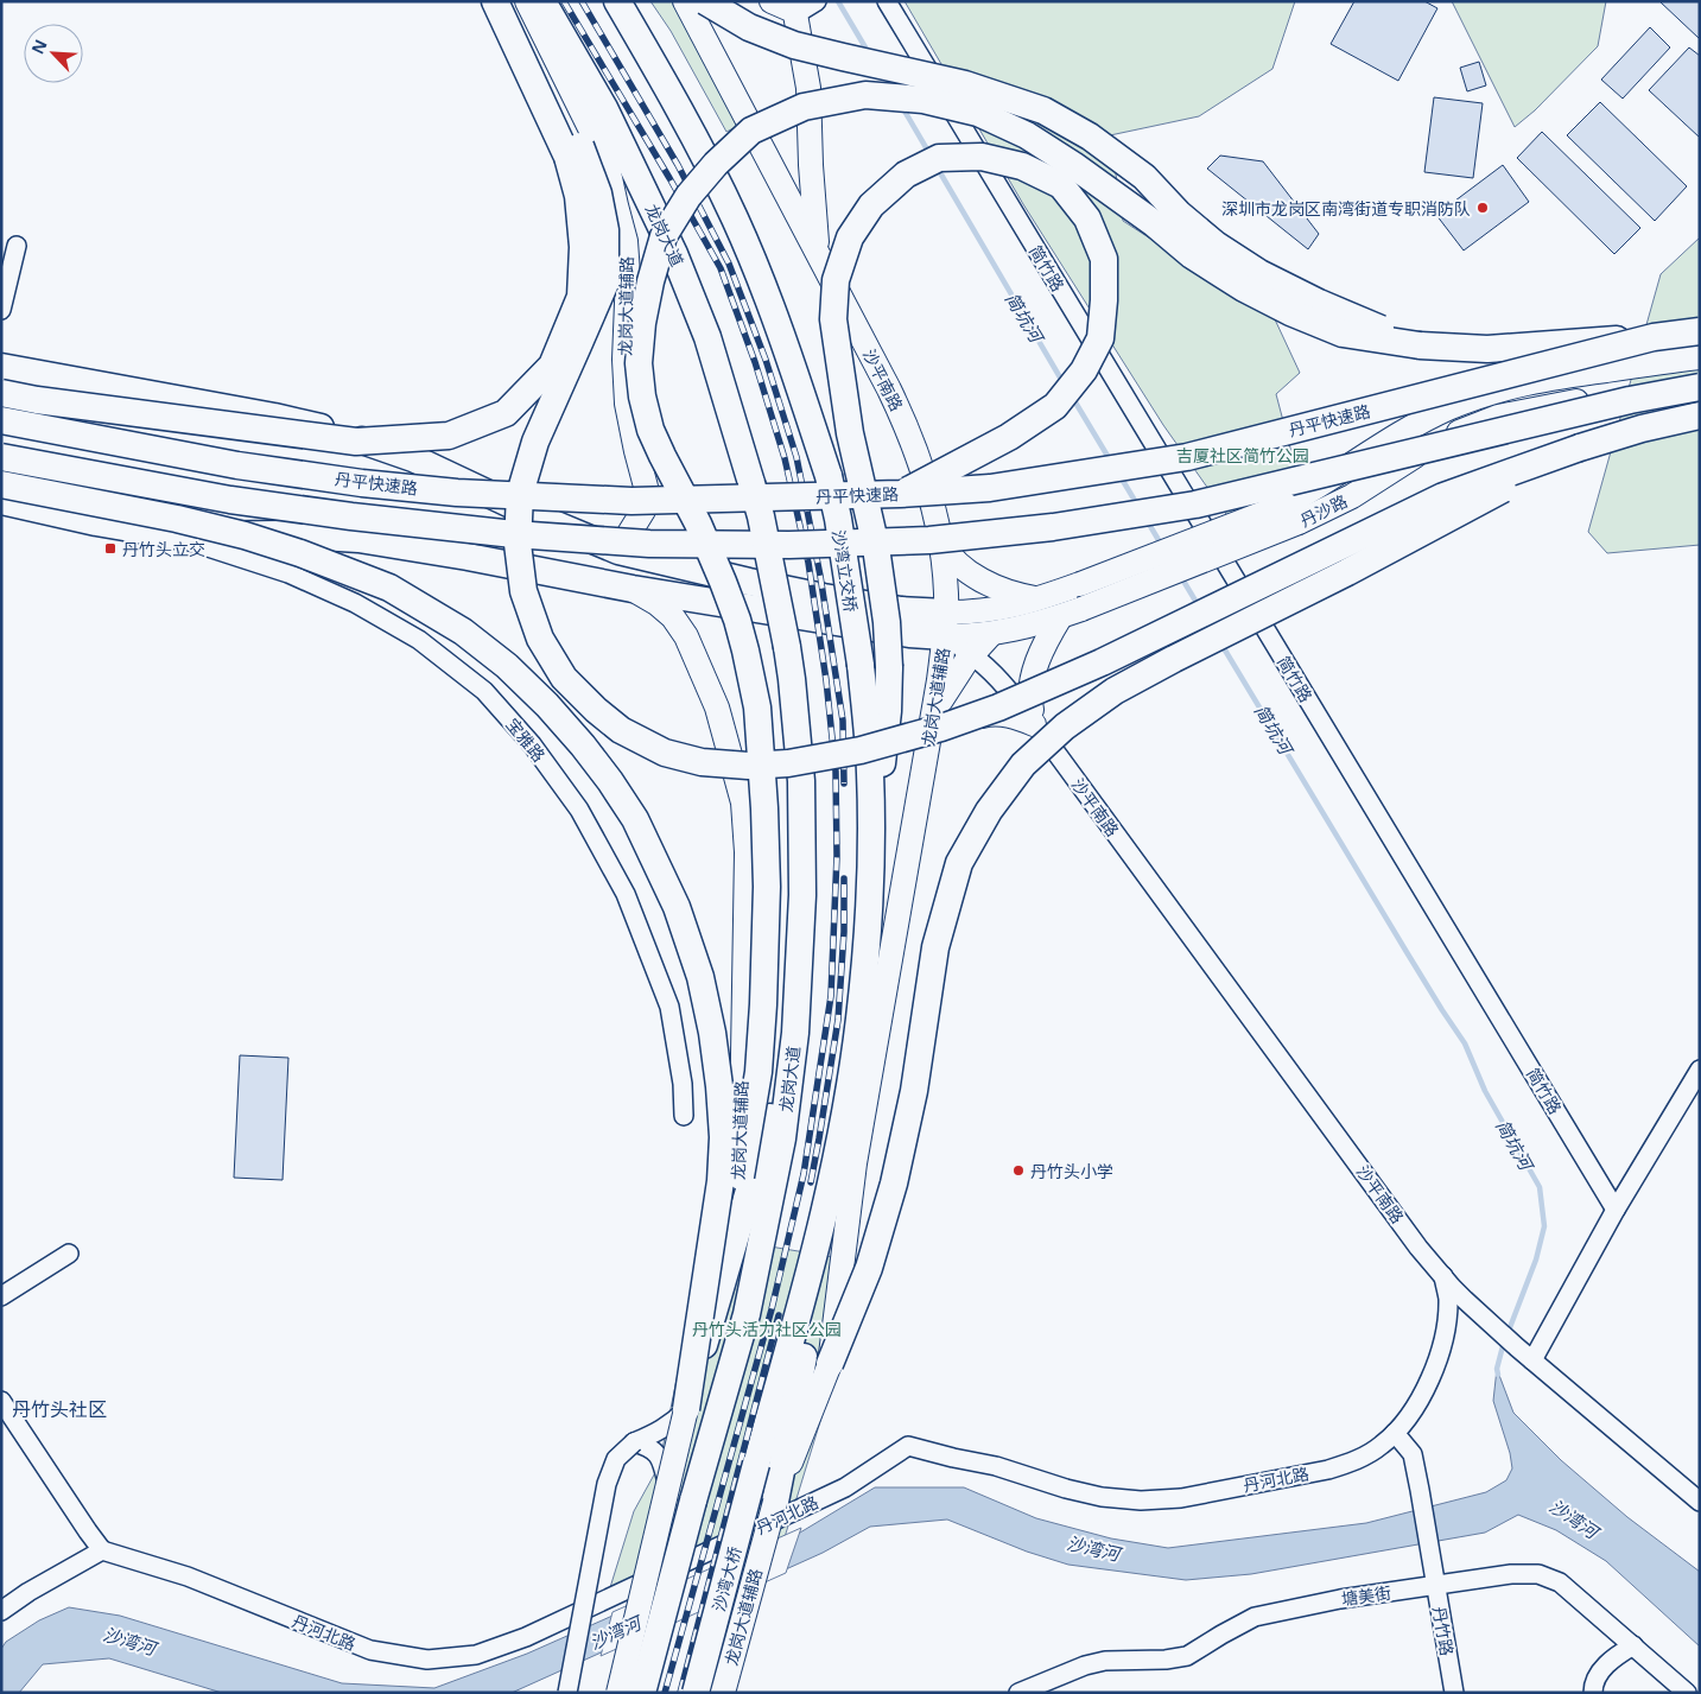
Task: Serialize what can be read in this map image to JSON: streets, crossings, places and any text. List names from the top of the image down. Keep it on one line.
{"streets":{"highway":["龙岗大道","丹平快速路","沙湾立交桥","沙湾大桥"],"main road":["龙岗大道辅路","沙平南路","丹沙路"],"street":["简竹路","宝雅路","丹河北路","塘美街","丹竹路"]},"crossings":[["龙岗大道辅路","沙平南路"],["龙岗大道辅路","丹沙路"],["沙平南路","丹沙路"],["沙平南路","丹河北路"],["丹河北路","丹竹路"],["塘美街","丹竹路"]],"districts":["丹竹头社区"],"water":["简坑河","沙湾河"],"parks":["吉厦社区简竹公园","丹竹头活力社区公园"],"places":{"other":["深圳市龙岗区南湾街道专职消防队","丹竹头小学"],"transit":["丹竹头立交"]},"north":"top left"}
